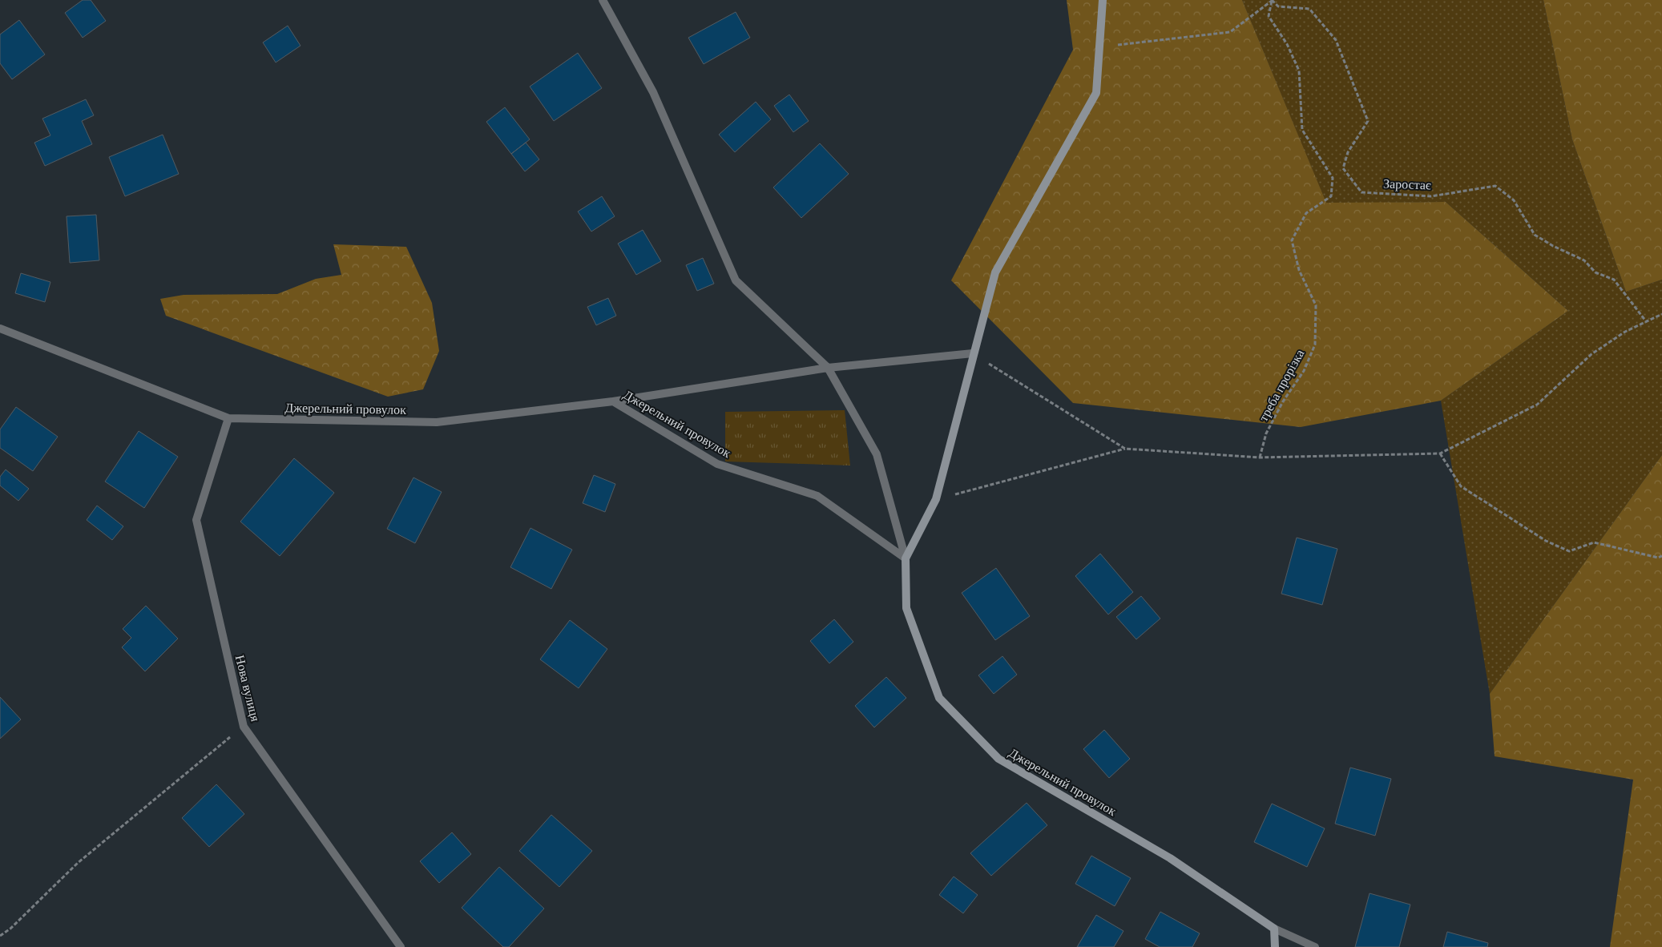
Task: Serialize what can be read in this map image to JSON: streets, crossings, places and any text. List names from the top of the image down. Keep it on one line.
{"streets":{"street":["Джерельний провулок","Нова вулиця"],"path":["Заростає","треба прорізка"]},"crossings":[["Заростає","треба прорізка"],["Джерельний провулок","Нова вулиця"]]}
